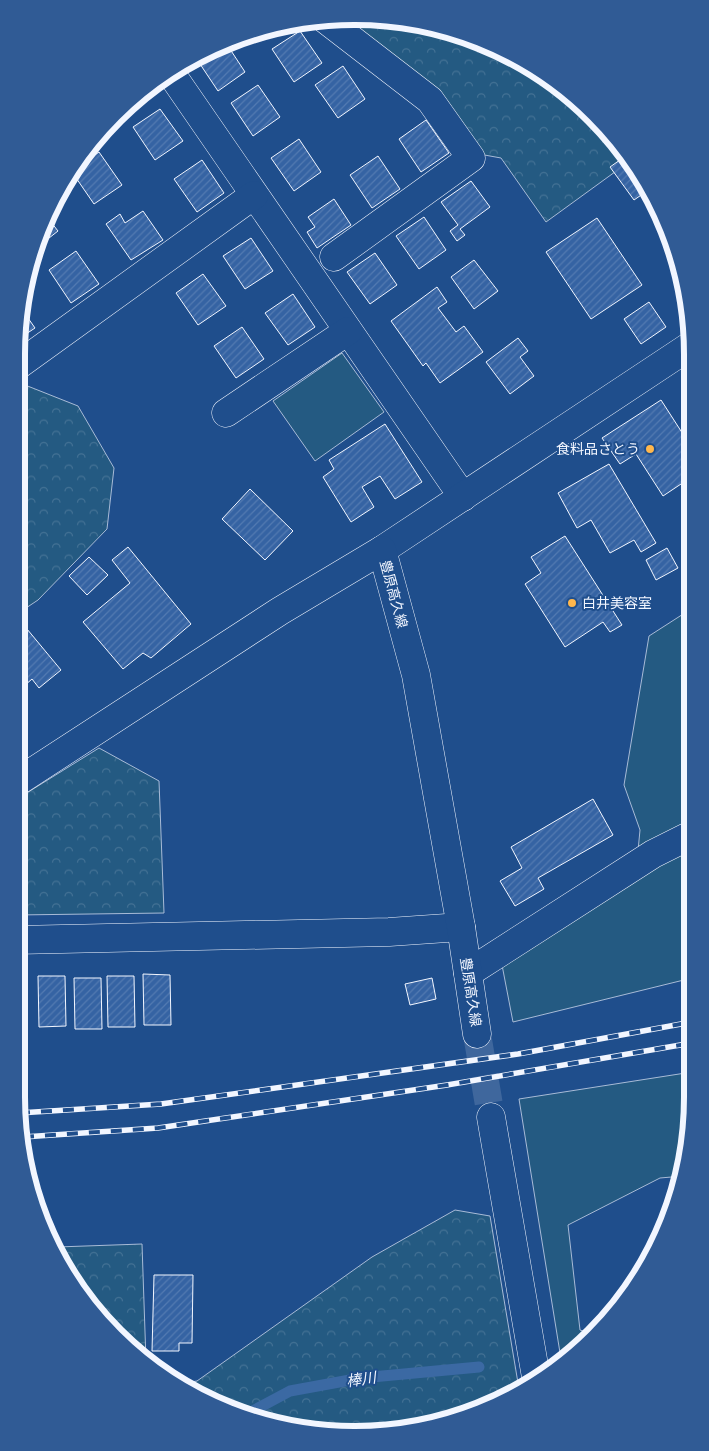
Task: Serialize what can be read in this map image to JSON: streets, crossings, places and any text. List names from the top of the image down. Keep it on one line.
{"streets":{"main road":["豊原高久線"]},"water":["棒川"],"places":["食料品さとう","白井美容室"]}
